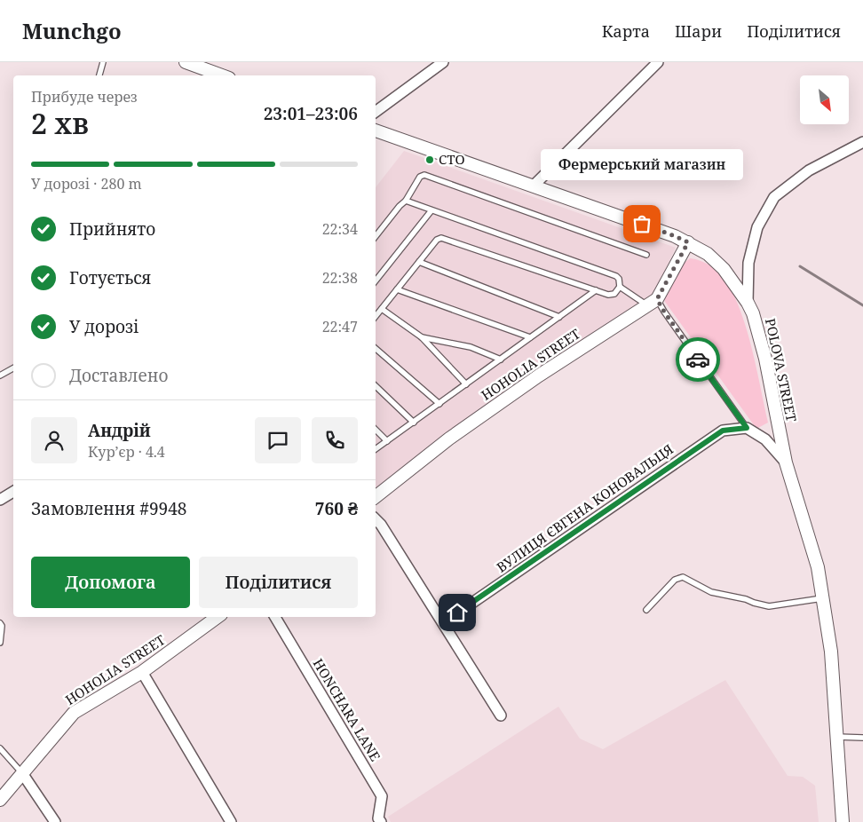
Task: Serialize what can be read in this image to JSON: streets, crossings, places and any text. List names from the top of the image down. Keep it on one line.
{"streets":{"street":["HOHOLIA STREET","POLOVA STREET","ВУЛИЦЯ ЄВГЕНА КОНОВАЛЬЦЯ","HONCHARA LANE"]},"crossings":[["HOHOLIA STREET","POLOVA STREET"]],"places":["СТО","Фермерський магазин"],"north":"bottom right","page":{"header":"Munchgo","nav":["Карта","Шари","Поділитися"],"heading":["2 хв","Прибуде через","23:01–23:06"],"panel":["Андрій","Кур’єр · 4.4","Замовлення #9948","760 ₴"],"bubble":"Фермерський магазин","bar":"У дорозі · 280 m","list":[["Прийнято","22:34"],["Готується","22:38"],["У дорозі","22:47"],"Доставлено"],"buttons":["Допомога","Поділитися"]}}
